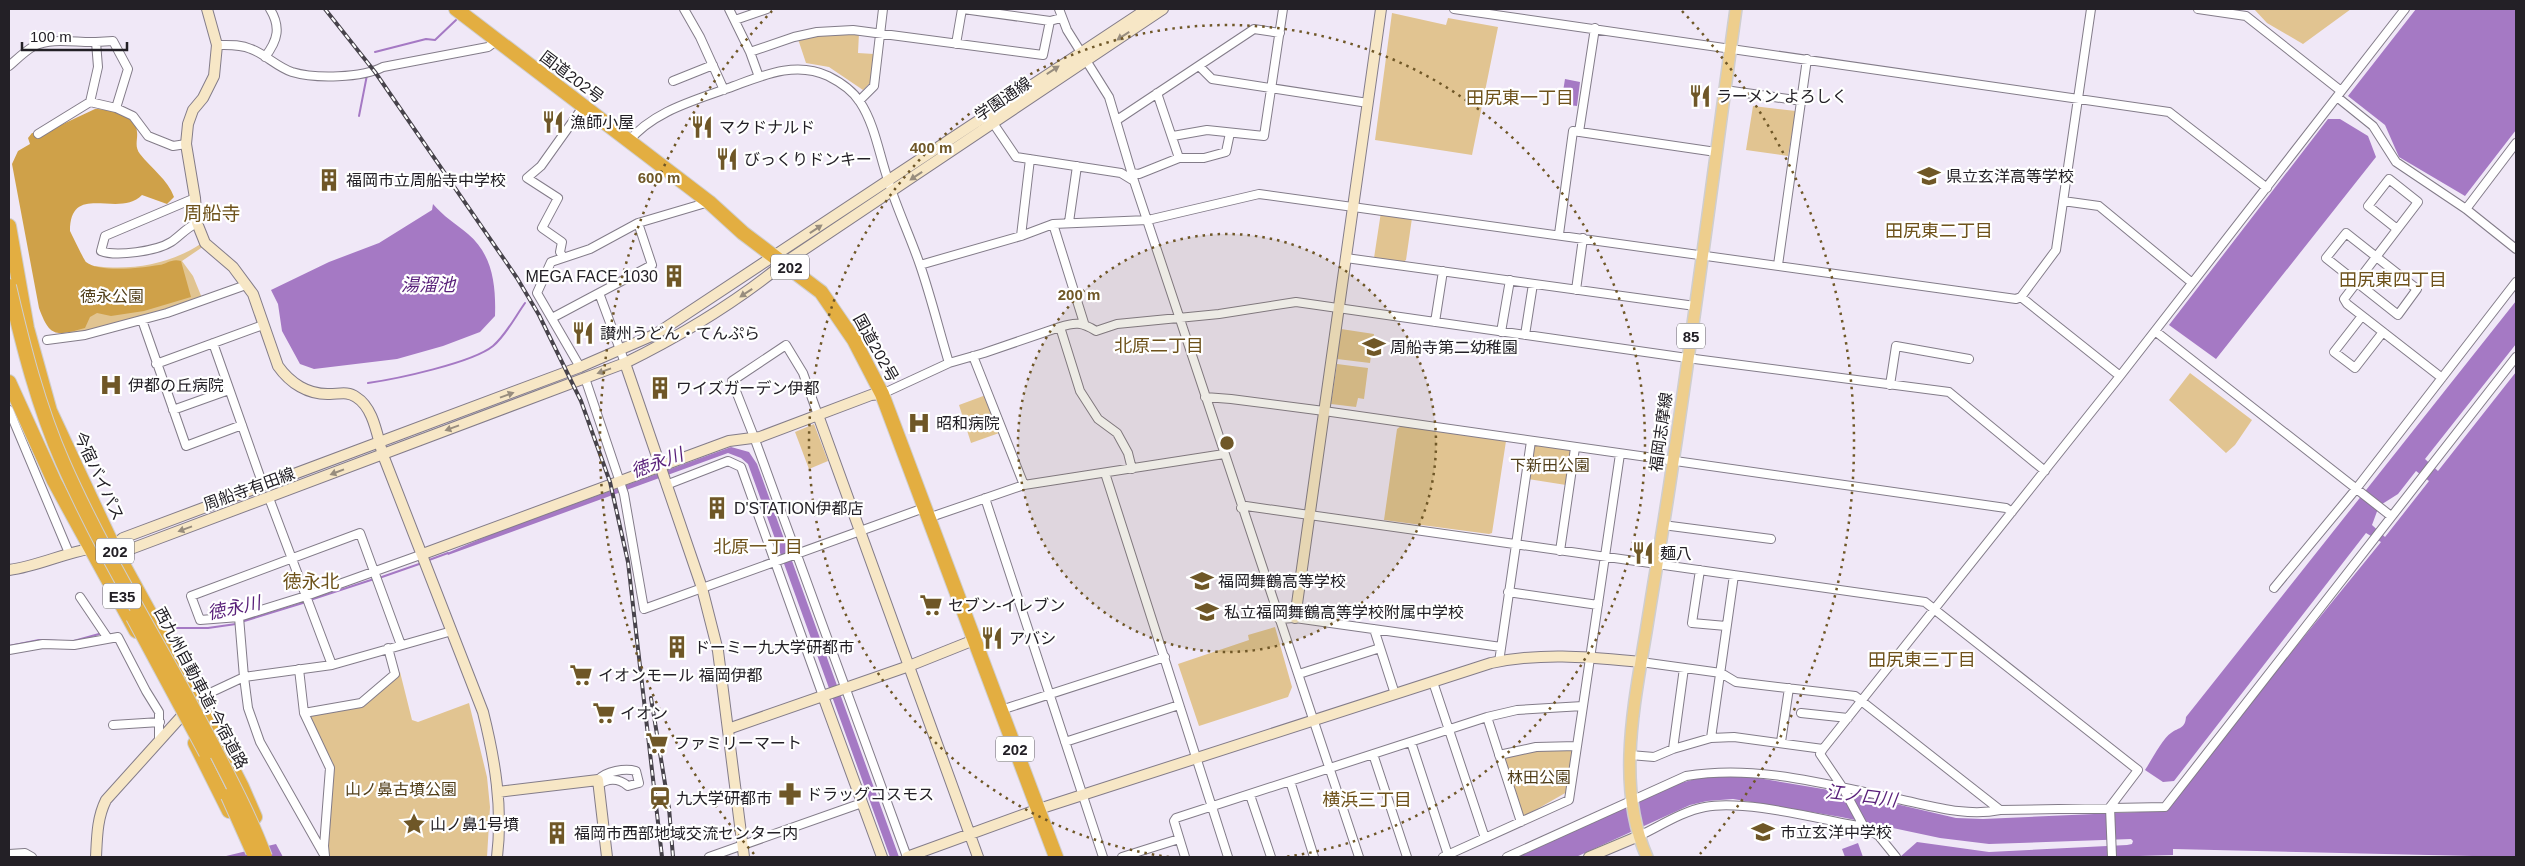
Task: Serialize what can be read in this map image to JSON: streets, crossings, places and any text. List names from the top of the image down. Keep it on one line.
{"streets":{"highway":["国道202号","202","今宿バイパス","E35","西九州自動車道;今宿道路"],"main road":["85","福岡志摩線"],"street":["学園通線","周船寺有田線"]},"crossings":[["国道202号","学園通線"],["国道202号","周船寺有田線"],["学園通線","周船寺有田線"],["202","周船寺有田線"],["今宿バイパス","周船寺有田線"]],"districts":["田尻東一丁目","周船寺","田尻東二丁目","田尻東四丁目","北原二丁目","北原一丁目","徳永北","田尻東三丁目","横浜三丁目"],"water":["湯溜池","徳永川","江ノ口川"],"parks":["徳永公園","下新田公園","林田公園","山ノ鼻古墳公園"],"places":{"restaurant":["ラーメン よろしく","漁師小屋","マクドナルド","びっくりドンキー","讃州うどん・てんぷら","麺八","アバシ"],"school or university":["県立玄洋高等学校","周船寺第二幼稚園","福岡舞鶴高等学校","私立福岡舞鶴高等学校附属中学校","市立玄洋中学校"],"building":["福岡市立周船寺中学校","MEGA FACE 1030","ワイズガーデン伊都","D'STATION伊都店","ドーミー九大学研都市","福岡市西部地域交流センター内"],"hospital":["伊都の丘病院","昭和病院"],"supermarket":["セブン-イレブン","イオンモール 福岡伊都","イオン","ファミリーマート"],"pharmacy":["ドラッグコスモス"],"station":["九大学研都市"],"place":["山ノ鼻1号墳"]},"scale_bar":"100 m","rings":["400 m","600 m","200 m"]}
